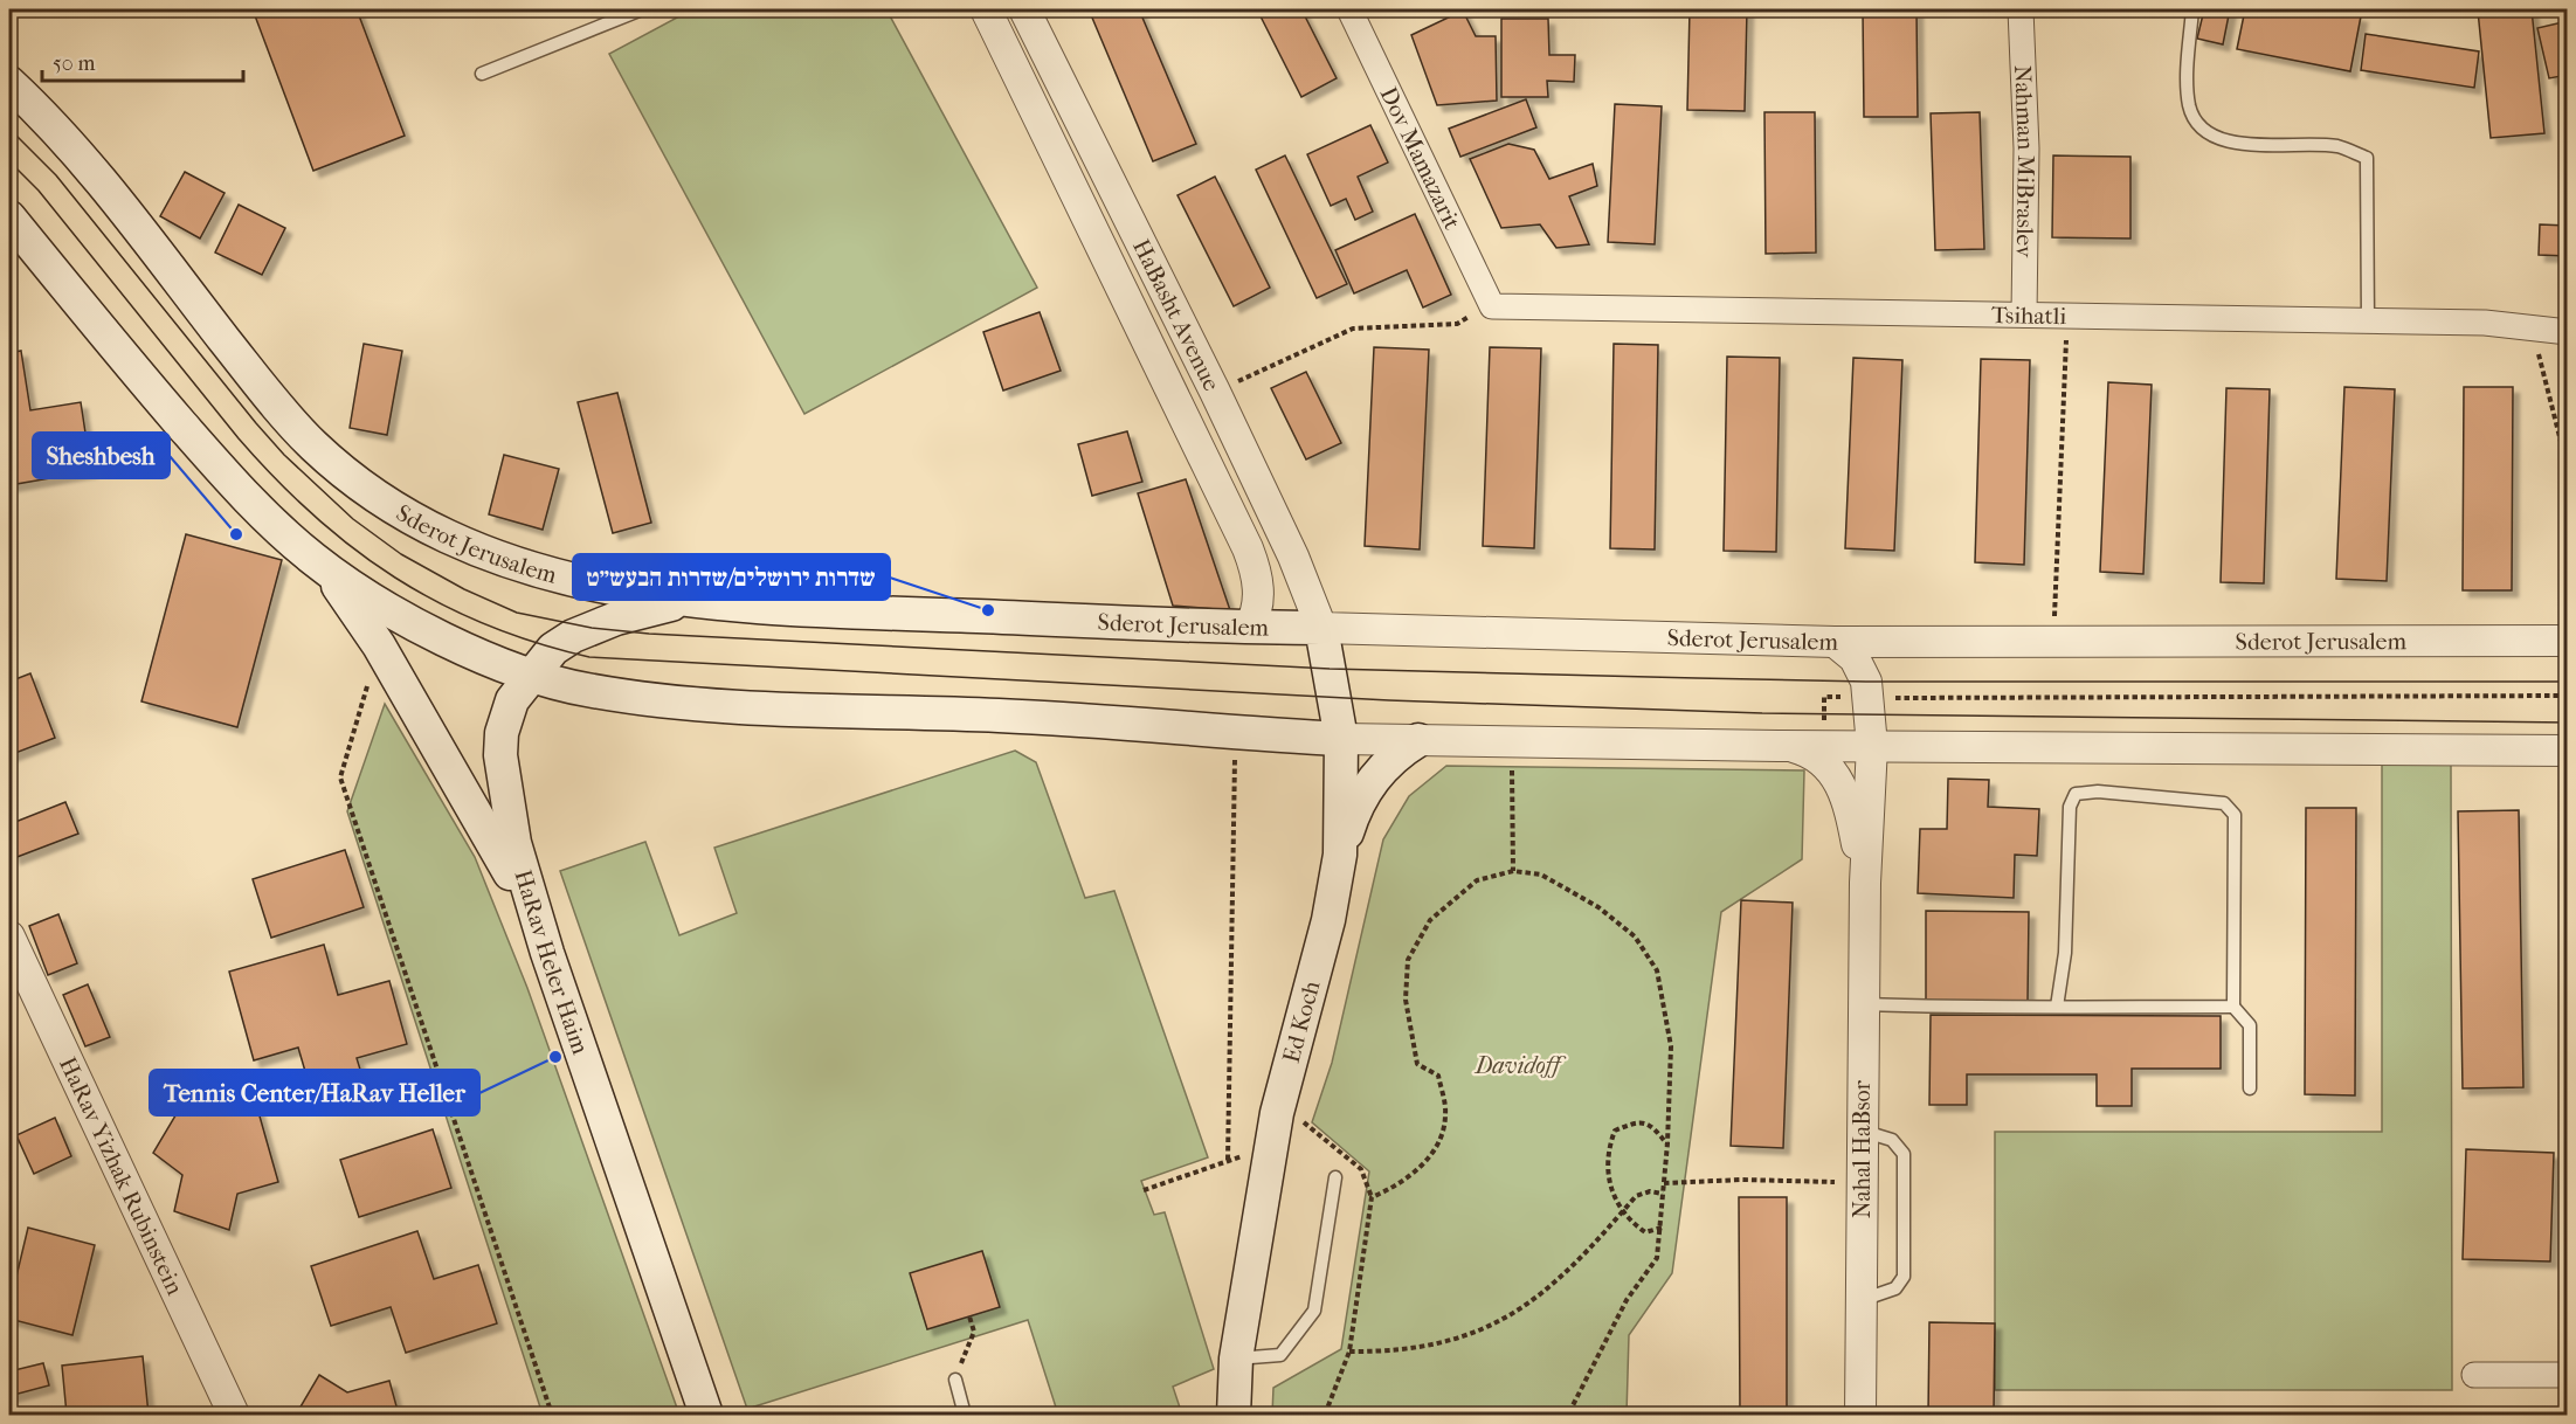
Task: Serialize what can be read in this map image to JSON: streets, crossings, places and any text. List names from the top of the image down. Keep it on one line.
{"streets":{"main road":["Sderot Jerusalem","HaRav Heler Haim","Ed Koch"],"street":["Dov Mamazarit","Nahman MiBraslev","Tsihatli","HaBasht Avenue","Nahal HaBsor","HaRav Yizhak Rubinstein"]},"crossings":[["Dov Mamazarit","Tsihatli"],["Nahman MiBraslev","Tsihatli"],["HaBasht Avenue","Sderot Jerusalem"],["HaBasht Avenue","Ed Koch"],["Sderot Jerusalem","HaRav Heler Haim"],["Sderot Jerusalem","Ed Koch"],["Sderot Jerusalem","Nahal HaBsor"]],"parks":["Davidoff"],"places":["Sheshbesh","שדרות ירושלים/שדרות הבעש״ט","Tennis Center/HaRav Heller"],"scale_bar":"50 m"}
